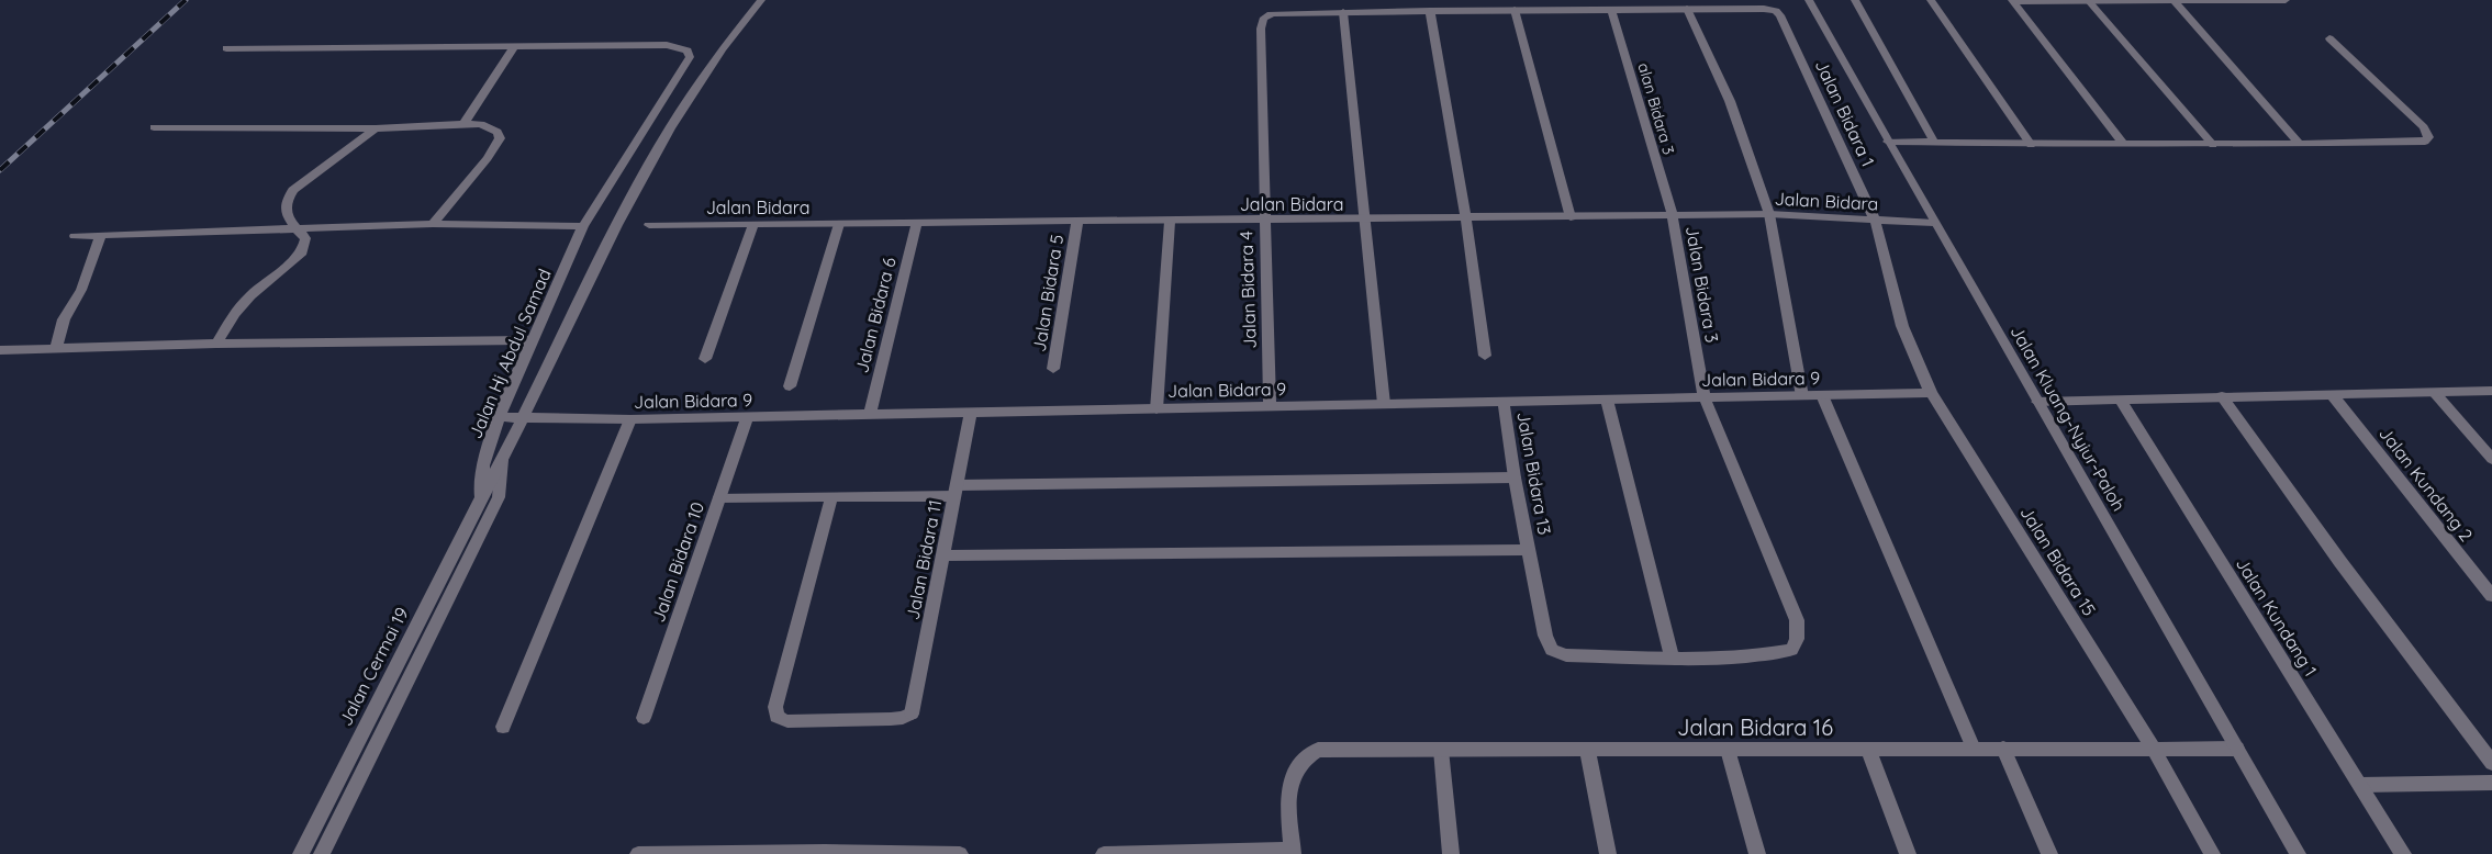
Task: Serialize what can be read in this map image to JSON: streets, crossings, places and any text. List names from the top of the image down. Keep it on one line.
{"streets":{"street":["alan Bidara 3","Jalan Bidara 1","Jalan Bidara","Jalan Bidara 3","Jalan Bidara 4","Jalan Bidara 5","Jalan Bidara 6","Jalan Hj Abdul Samad","Jalan Bidara 9","Jalan Kluang-Nyiur-Paloh","Jalan Bidara 13","Jalan Kundang 2","Jalan Bidara 11","Jalan Bidara 15","Jalan Bidara 10","Jalan Kundang 1","Jalan Cermai 19","Jalan Bidara 16"]},"crossings":[["alan Bidara 3","Jalan Bidara"],["alan Bidara 3","Jalan Bidara 3"],["Jalan Bidara 1","Jalan Bidara"],["Jalan Bidara 1","Jalan Bidara 9"],["Jalan Bidara 1","Jalan Bidara 15"],["Jalan Bidara","Jalan Bidara 3"],["Jalan Bidara","Jalan Bidara 4"],["Jalan Bidara","Jalan Bidara 5"],["Jalan Bidara","Jalan Bidara 6"],["Jalan Bidara","Jalan Kluang-Nyiur-Paloh"],["Jalan Bidara 3","Jalan Bidara 9"],["Jalan Bidara 3","Jalan Bidara 13"],["Jalan Bidara 4","Jalan Bidara 9"],["Jalan Bidara 6","Jalan Bidara 9"],["Jalan Hj Abdul Samad","Jalan Bidara 9"],["Jalan Hj Abdul Samad","Jalan Cermai 19"],["Jalan Bidara 9","Jalan Bidara 13"],["Jalan Bidara 9","Jalan Bidara 11"],["Jalan Bidara 9","Jalan Bidara 15"],["Jalan Bidara 9","Jalan Bidara 10"],["Jalan Kluang-Nyiur-Paloh","Jalan Bidara 16"],["Jalan Bidara 15","Jalan Bidara 16"]]}
